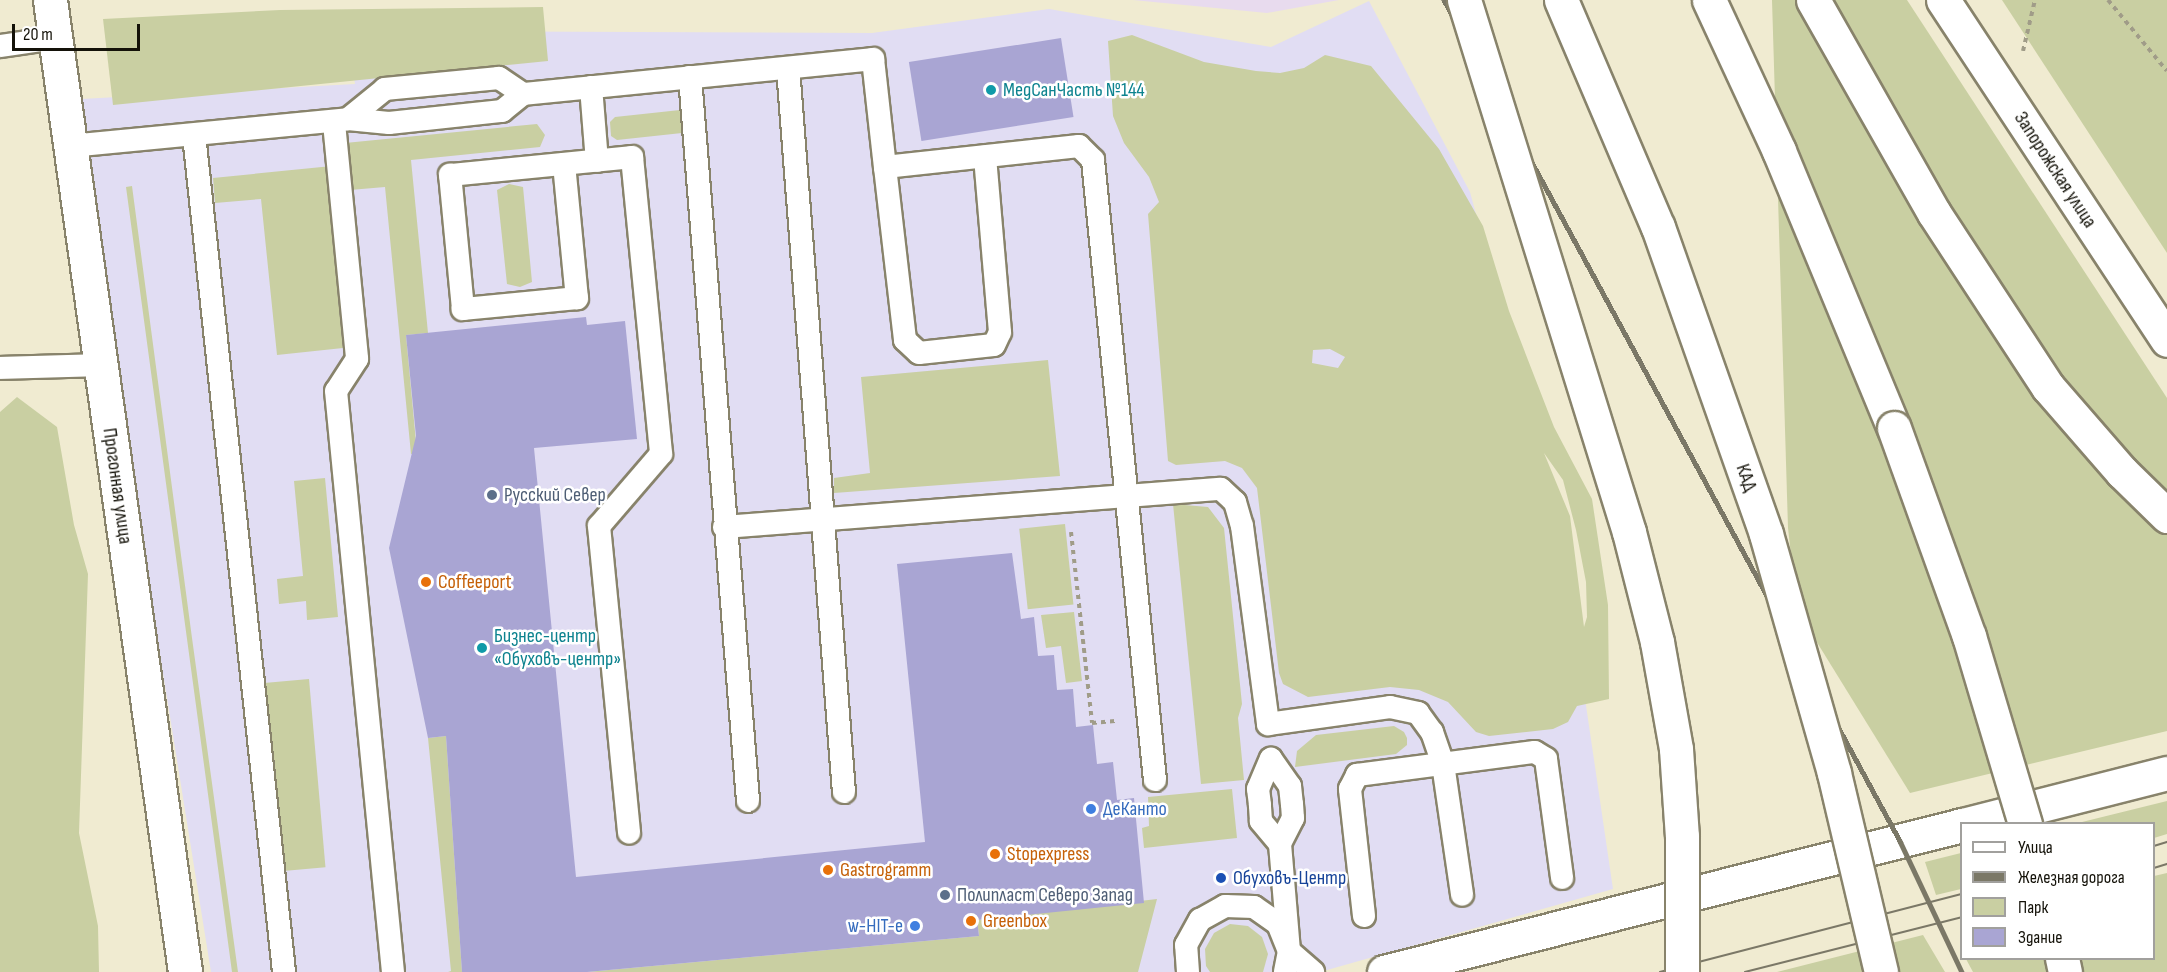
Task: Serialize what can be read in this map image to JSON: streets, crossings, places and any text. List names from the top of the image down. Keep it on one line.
{"streets":{"main road":["Запорожская улица","КАД","Прогонная улица"]},"places":["МедСанЧасть №144","Русский Cевер","Coffeeport","Бизнес-центр «Обуховъ-центр»","ДеКанто","Stopexpress","Gastrogramm","Обуховъ-Центр","Полипласт Северо Запад","Greenbox","w-HIT-e"],"legend":["Улица","Железная дорога","Парк","Здание"],"scale_bar":"20 m"}
